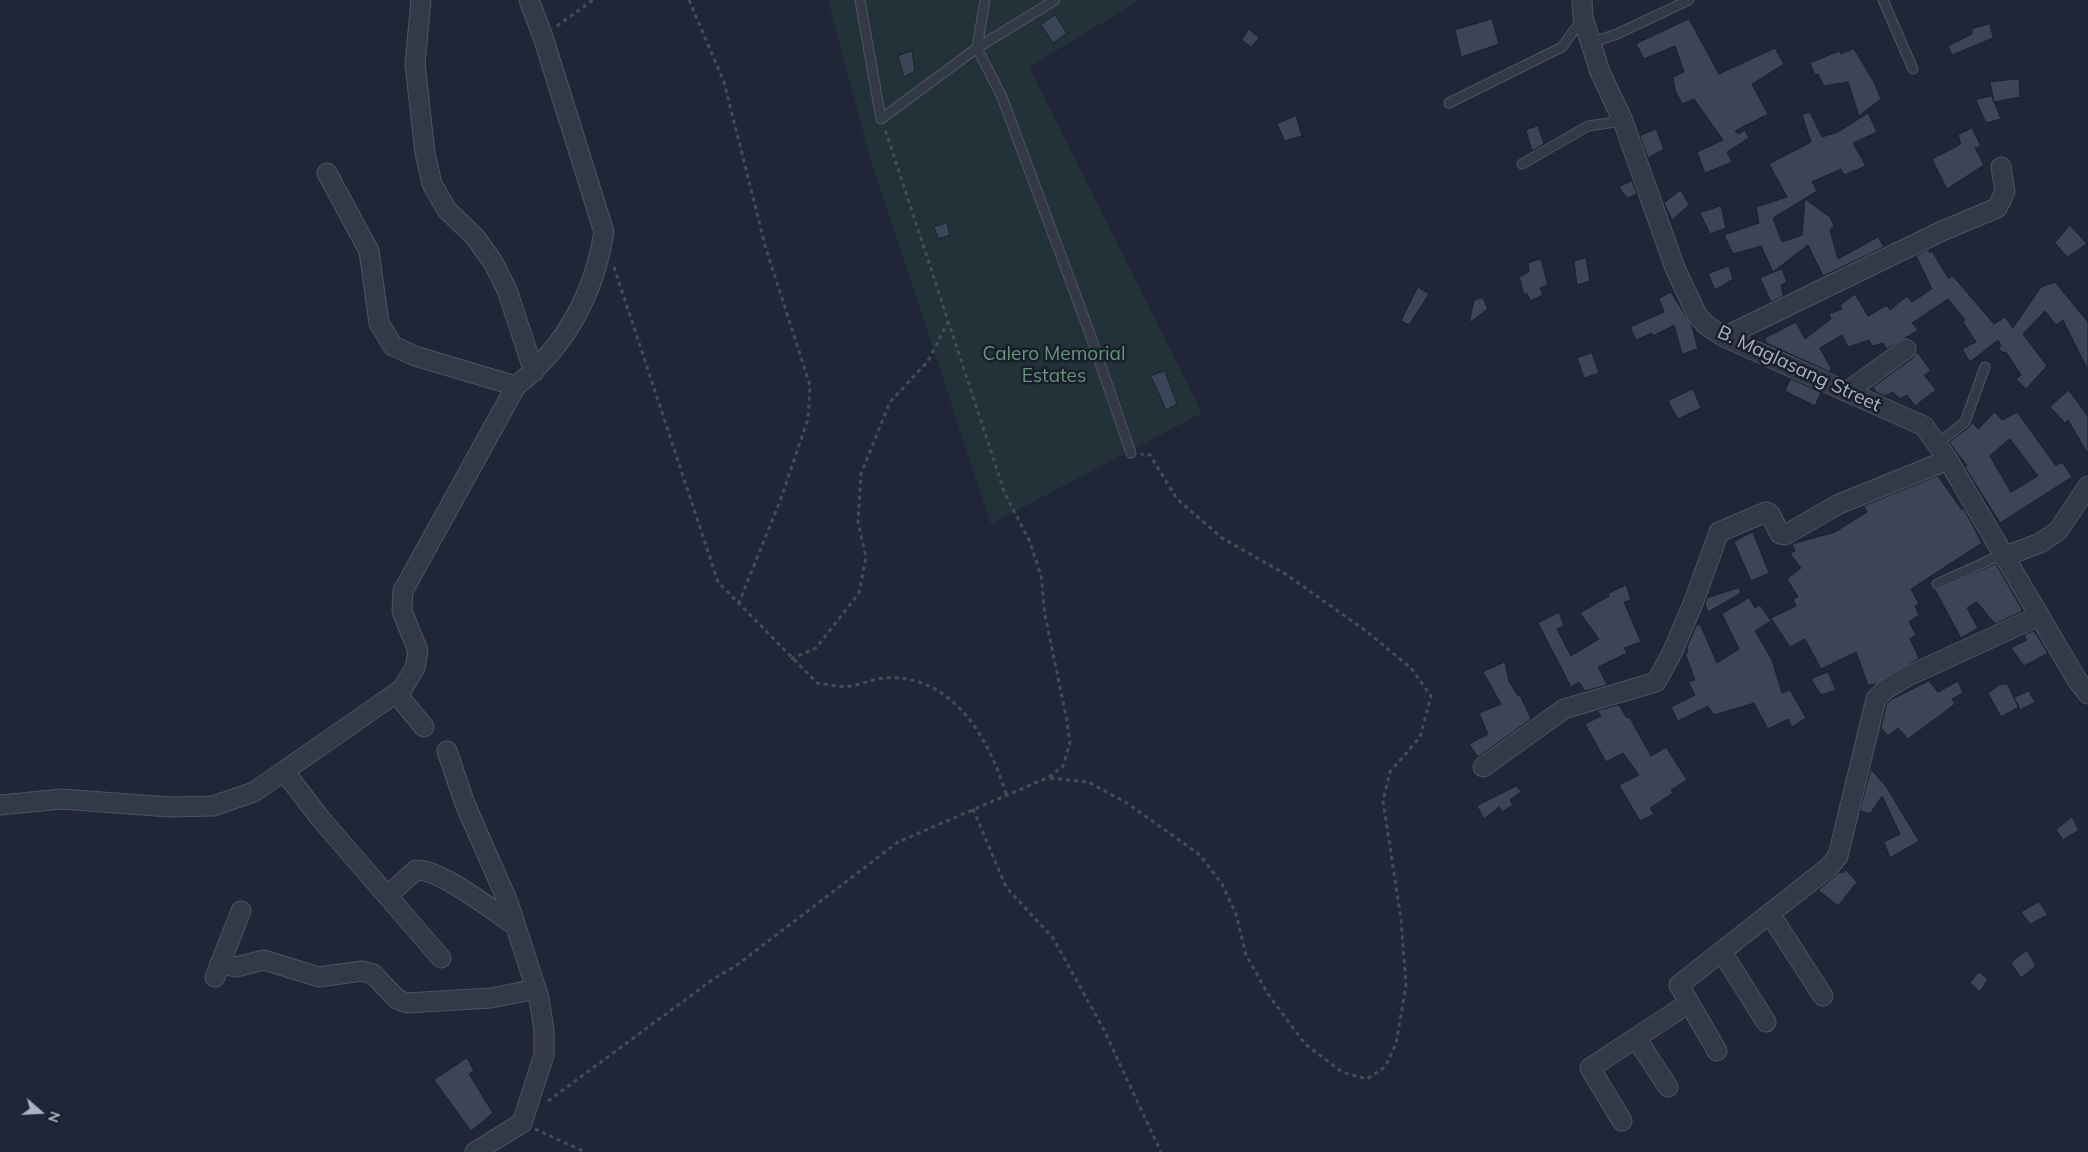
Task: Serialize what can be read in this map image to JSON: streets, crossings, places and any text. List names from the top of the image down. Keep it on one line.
{"streets":{"street":["B. Maglasang Street"]},"parks":["Calero Memorial Estates"],"north":"right"}
